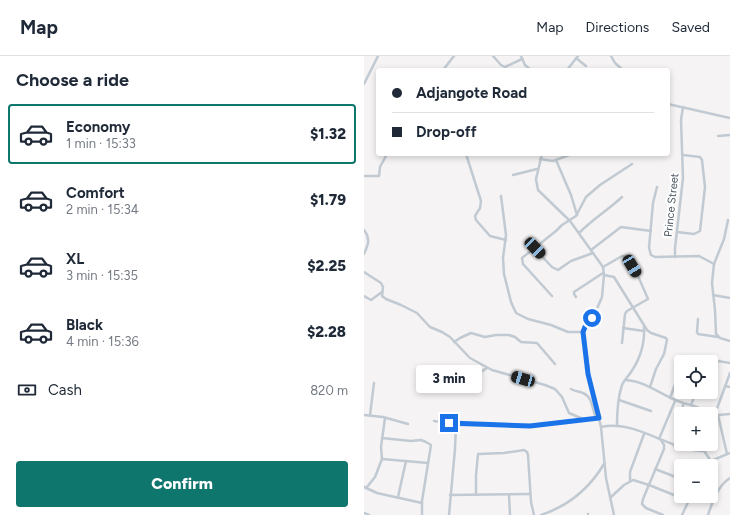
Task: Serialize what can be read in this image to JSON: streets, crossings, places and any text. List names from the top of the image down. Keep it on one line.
{"streets":{"street":["Prince Street"]},"page":{"header":"Map","nav":["Map","Directions","Saved"],"heading":"Choose a ride","banner":["Adjangote Road","Drop-off"],"list":[{"name":"Economy","note":"1 min · 15:33","value":"$1.32"},{"name":"Comfort","note":"2 min · 15:34","value":"$1.79"},{"name":"XL","note":"3 min · 15:35","value":"$2.25"},{"name":"Black","note":"4 min · 15:36","value":"$2.28"}],"map_buttons":["+","−"],"bubble":"3 min","pay":["Cash","820 m"],"buttons":"Confirm"}}
